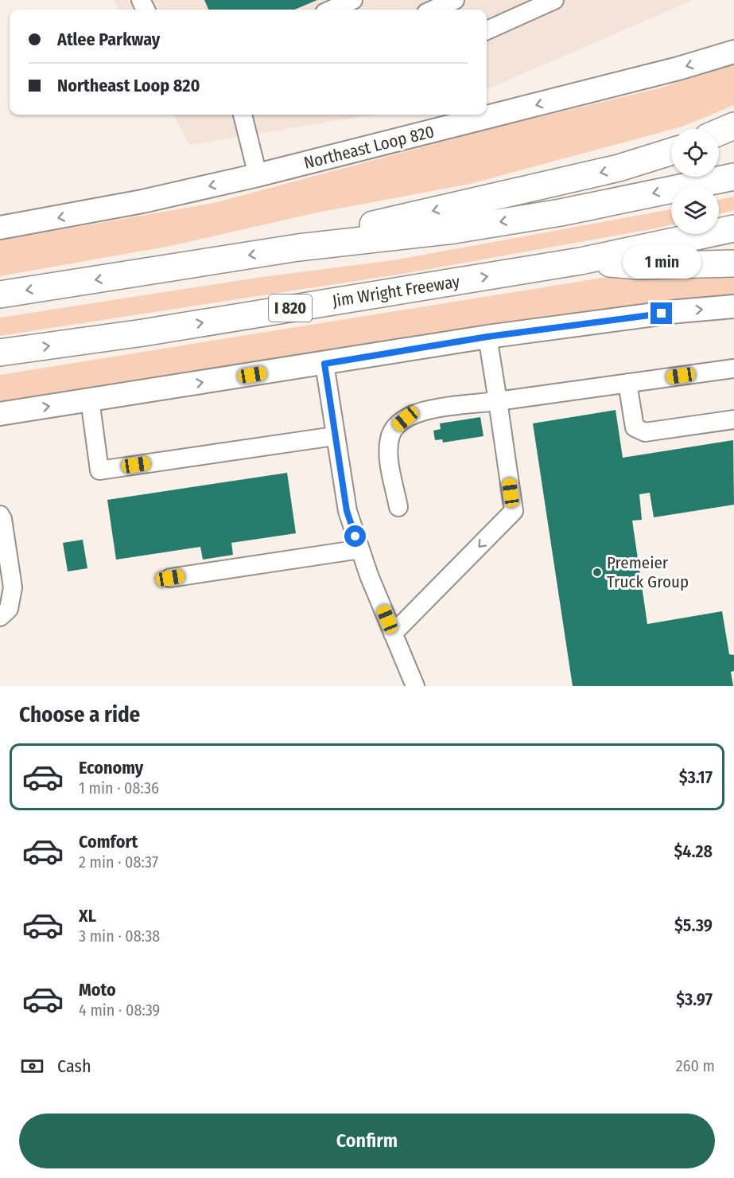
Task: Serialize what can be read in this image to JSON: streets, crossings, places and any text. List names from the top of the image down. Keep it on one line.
{"streets":{"highway":["Jim Wright Freeway","I 820"],"main road":["Northeast Loop 820"]},"places":["Premeier Truck Group"],"page":{"banner":["Atlee Parkway","Northeast Loop 820"],"bubble":"1 min","heading":"Choose a ride","list":[{"name":"Economy","note":"1 min · 08:36","value":"$3.17"},{"name":"Comfort","note":"2 min · 08:37","value":"$4.28"},{"name":"XL","note":"3 min · 08:38","value":"$5.39"},{"name":"Moto","note":"4 min · 08:39","value":"$3.97"}],"pay":["Cash","260 m"],"buttons":"Confirm"}}
